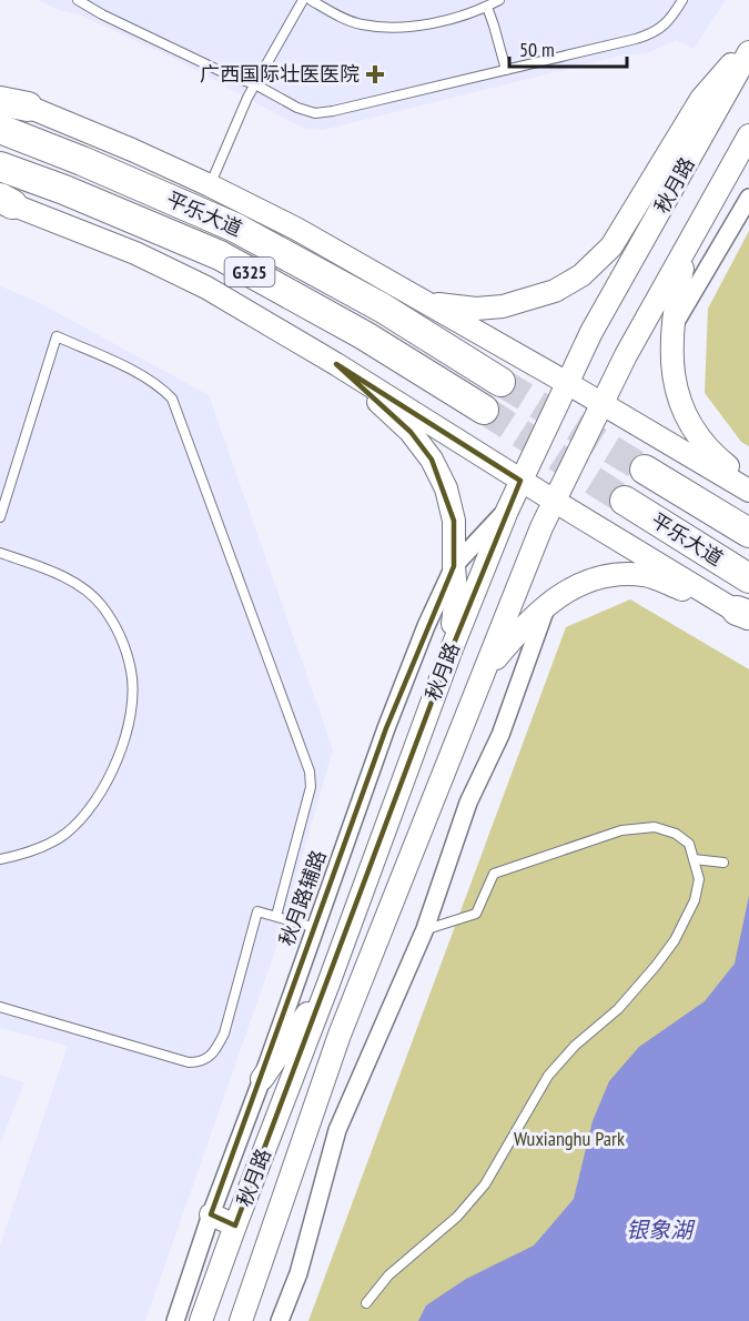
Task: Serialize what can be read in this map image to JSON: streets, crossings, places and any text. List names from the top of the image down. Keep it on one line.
{"streets":{"highway":["平乐大道","G325"],"main road":["秋月路"],"street":["秋月路辅路"]},"crossings":[["秋月路","秋月路辅路"]],"water":["银象湖"],"parks":["Wuxianghu Park"],"places":{"health":["广西国际壮医医院"]},"scale_bar":"50 m"}
